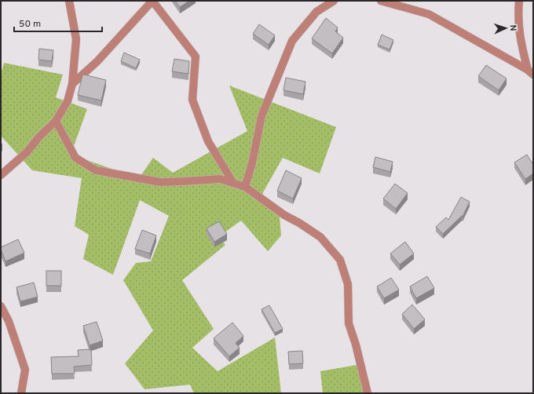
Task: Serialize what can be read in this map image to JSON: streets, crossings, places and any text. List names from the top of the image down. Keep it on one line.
{"scale_bar":"50 m","north":"right"}
